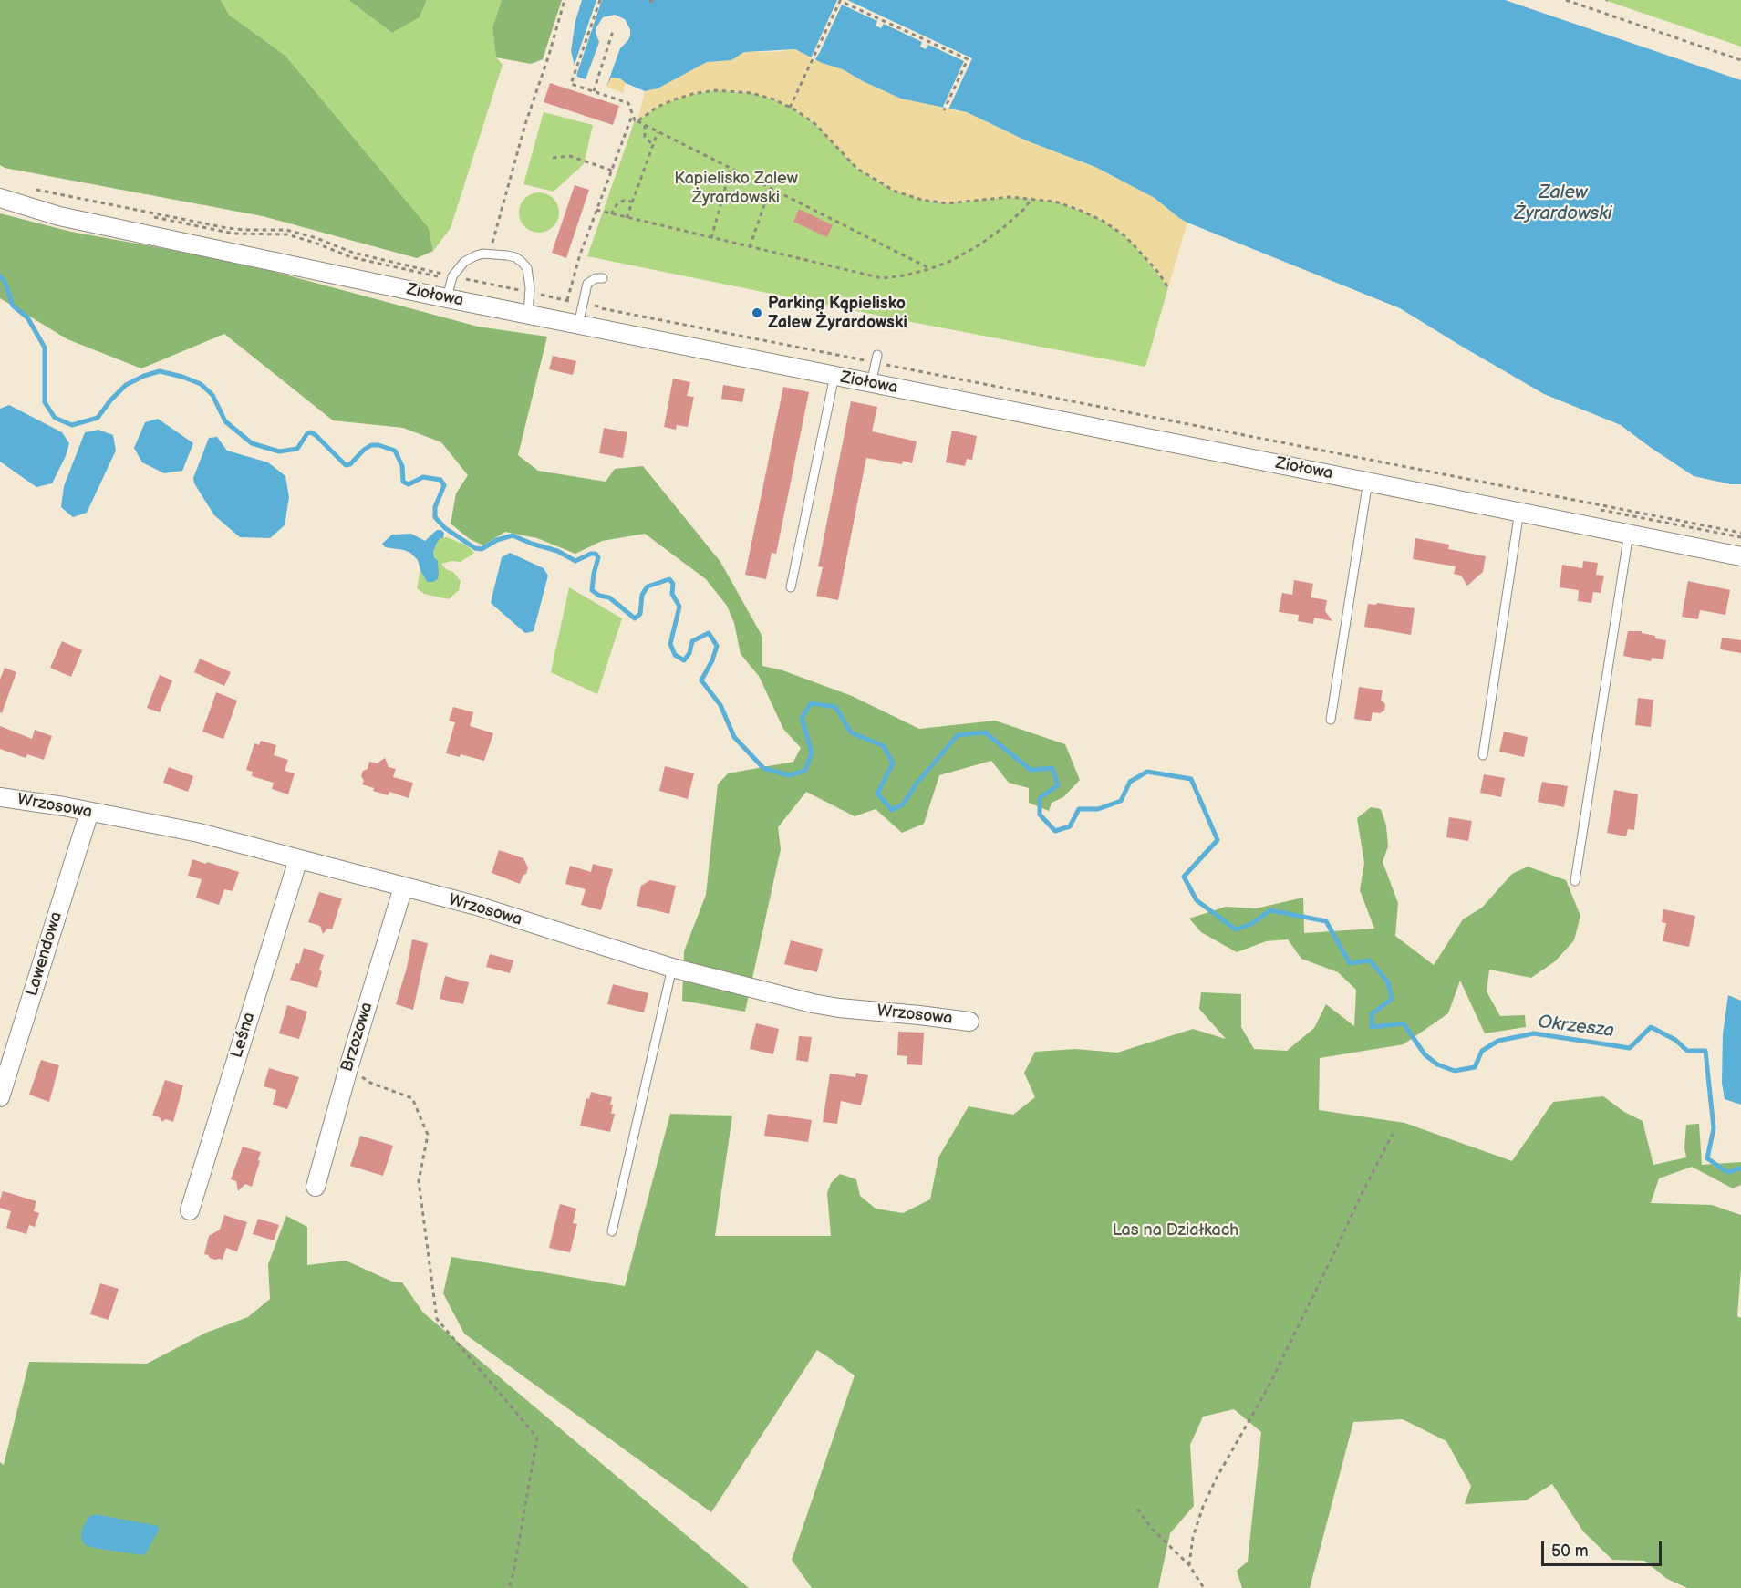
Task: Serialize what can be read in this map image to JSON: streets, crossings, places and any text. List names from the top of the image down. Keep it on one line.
{"streets":{"street":["Ziołowa","Wrzosowa","Lawendowa","Leśna","Brzozowa"]},"crossings":[["Wrzosowa","Lawendowa"],["Wrzosowa","Leśna"],["Wrzosowa","Brzozowa"]],"water":["Zalew Żyrardowski","Okrzesza"],"parks":["Kapielisko Zalew Żyrardowski","Las na Działkach"],"places":["Parking Kąpielisko Zalew Żyrardowski"],"scale_bar":"50 m"}
